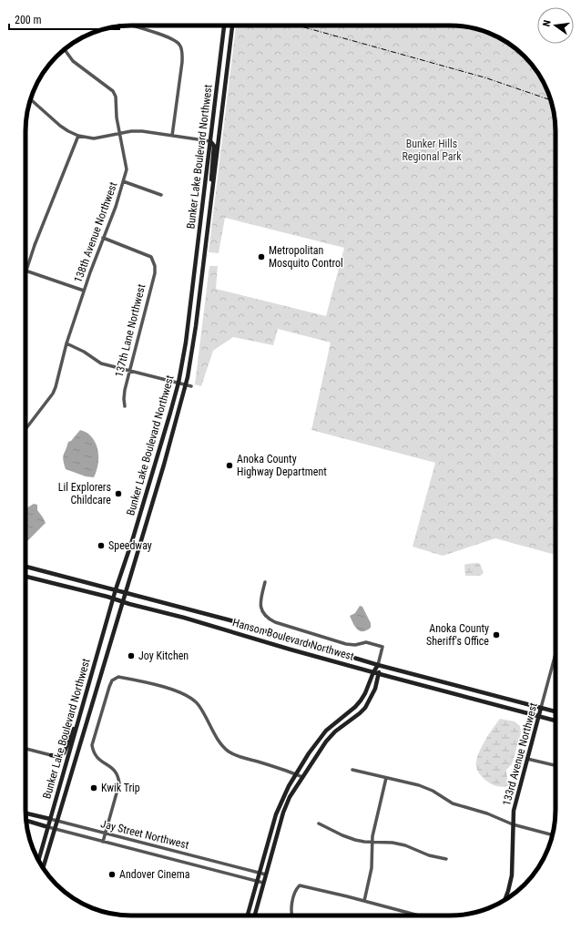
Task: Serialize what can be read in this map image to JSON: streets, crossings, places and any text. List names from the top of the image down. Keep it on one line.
{"streets":{"main road":["Bunker Lake Boulevard Northwest","Hanson Boulevard Northwest","133rd Avenue Northwest","Jay Street Northwest"],"street":["138th Avenue Northwest","137th Lane Northwest"]},"crossings":[["Bunker Lake Boulevard Northwest","Hanson Boulevard Northwest"],["Bunker Lake Boulevard Northwest","Jay Street Northwest"],["138th Avenue Northwest","137th Lane Northwest"],["Hanson Boulevard Northwest","133rd Avenue Northwest"]],"parks":["Bunker Hills Regional Park"],"places":["Metropolitan Mosquito Control","Anoka County Highway Department","Lil Explorers Childcare","Speedway","Anoka County Sheriff's Office","Joy Kitchen","Kwik Trip","Andover Cinema"],"scale_bar":"200 m","north":"left"}
